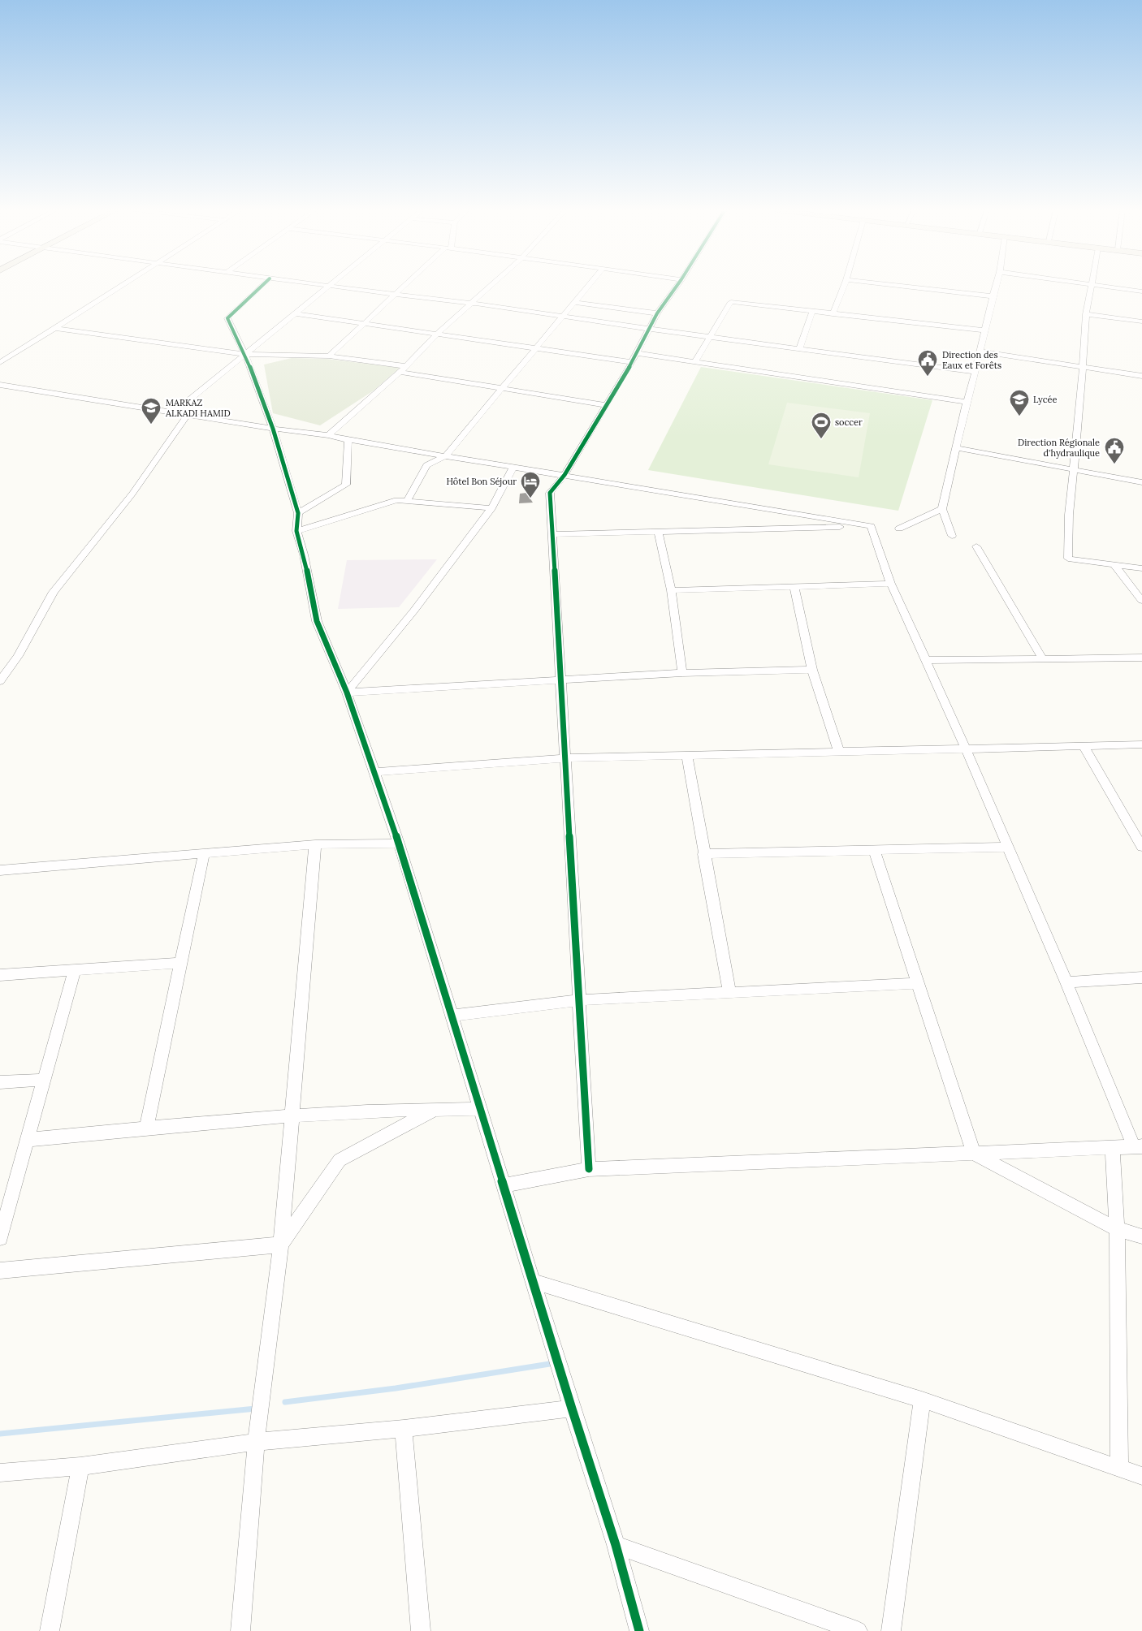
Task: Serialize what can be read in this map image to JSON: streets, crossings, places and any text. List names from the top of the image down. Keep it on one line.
{"places":{"public building":["Direction des Eaux et Forêts","Direction Régionale d'hydraulique"],"school or university":["Lycée","MARKAZ ALKADI HAMID"],"sports":["soccer"],"hotel":["Hôtel Bon Séjour"]}}
